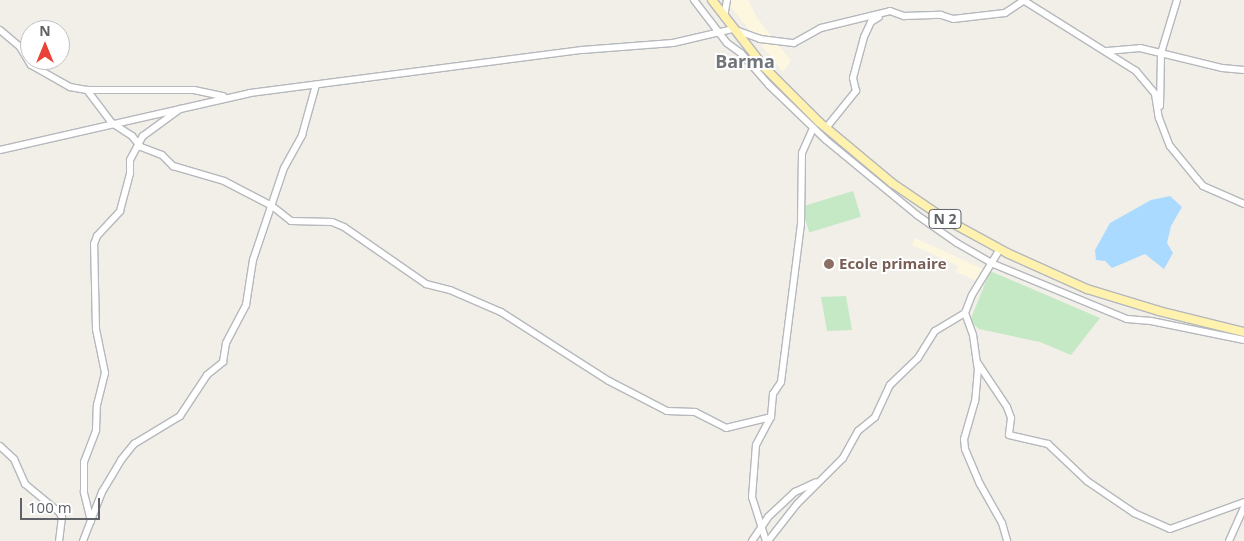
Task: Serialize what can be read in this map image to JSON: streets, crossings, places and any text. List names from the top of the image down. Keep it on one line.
{"streets":{"main road":["N 2"]},"districts":["Barma"],"places":["Ecole primaire"],"scale_bar":"100 m","north":"top"}
